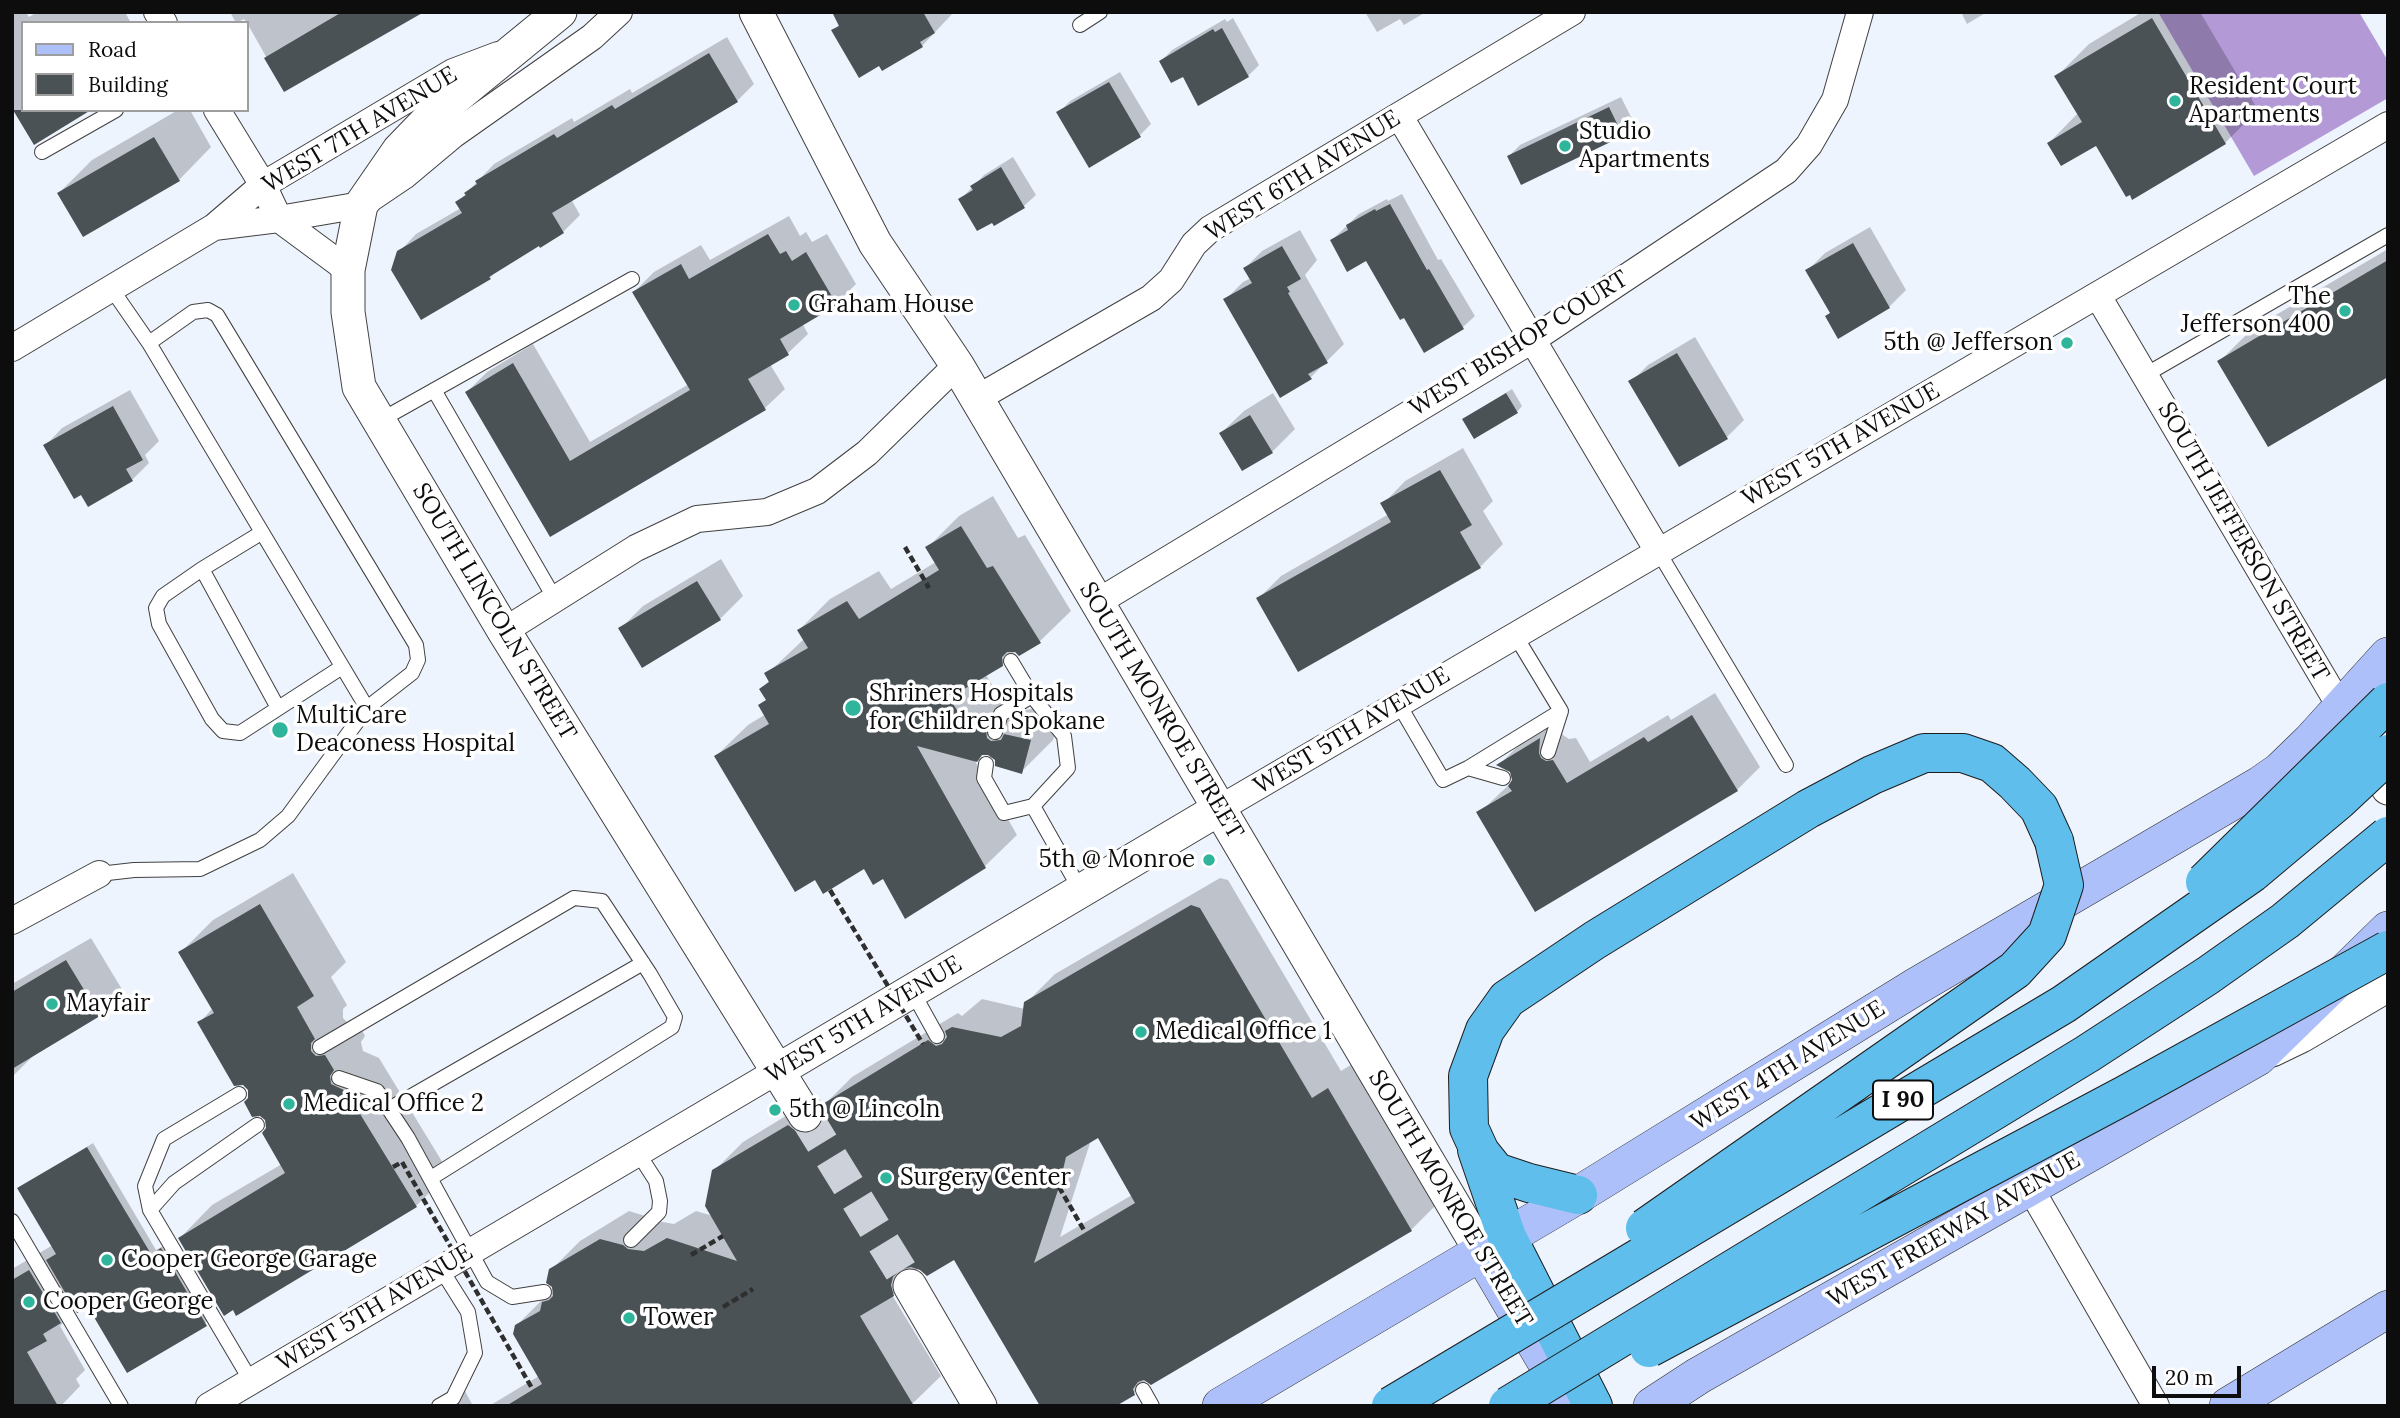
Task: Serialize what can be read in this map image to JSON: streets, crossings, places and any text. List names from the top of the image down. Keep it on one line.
{"streets":{"highway":["I 90"],"main road":["SOUTH MONROE STREET","WEST 4TH AVENUE","WEST FREEWAY AVENUE"],"street":["WEST 7TH AVENUE","WEST 6TH AVENUE","WEST BISHOP COURT","WEST 5TH AVENUE","SOUTH JEFFERSON STREET","SOUTH LINCOLN STREET"]},"crossings":[["WEST 7TH AVENUE","SOUTH LINCOLN STREET"],["WEST 6TH AVENUE","SOUTH MONROE STREET"],["WEST BISHOP COURT","SOUTH MONROE STREET"],["WEST 5TH AVENUE","SOUTH JEFFERSON STREET"],["WEST 5TH AVENUE","SOUTH LINCOLN STREET"],["WEST 5TH AVENUE","SOUTH MONROE STREET"],["SOUTH JEFFERSON STREET","WEST 4TH AVENUE"],["SOUTH MONROE STREET","WEST 4TH AVENUE"]],"places":["Resident Court Apartments","Studio Apartments","Graham House","The Jefferson 400","5th @ Jefferson","Shriners Hospitals for Children Spokane","MultiCare Deaconess Hospital","5th @ Monroe","Mayfair","Medical Office 1","Medical Office 2","5th @ Lincoln","Surgery Center","Cooper George Garage","Cooper George","Tower"],"legend":["Road","Building"],"scale_bar":"20 m"}
